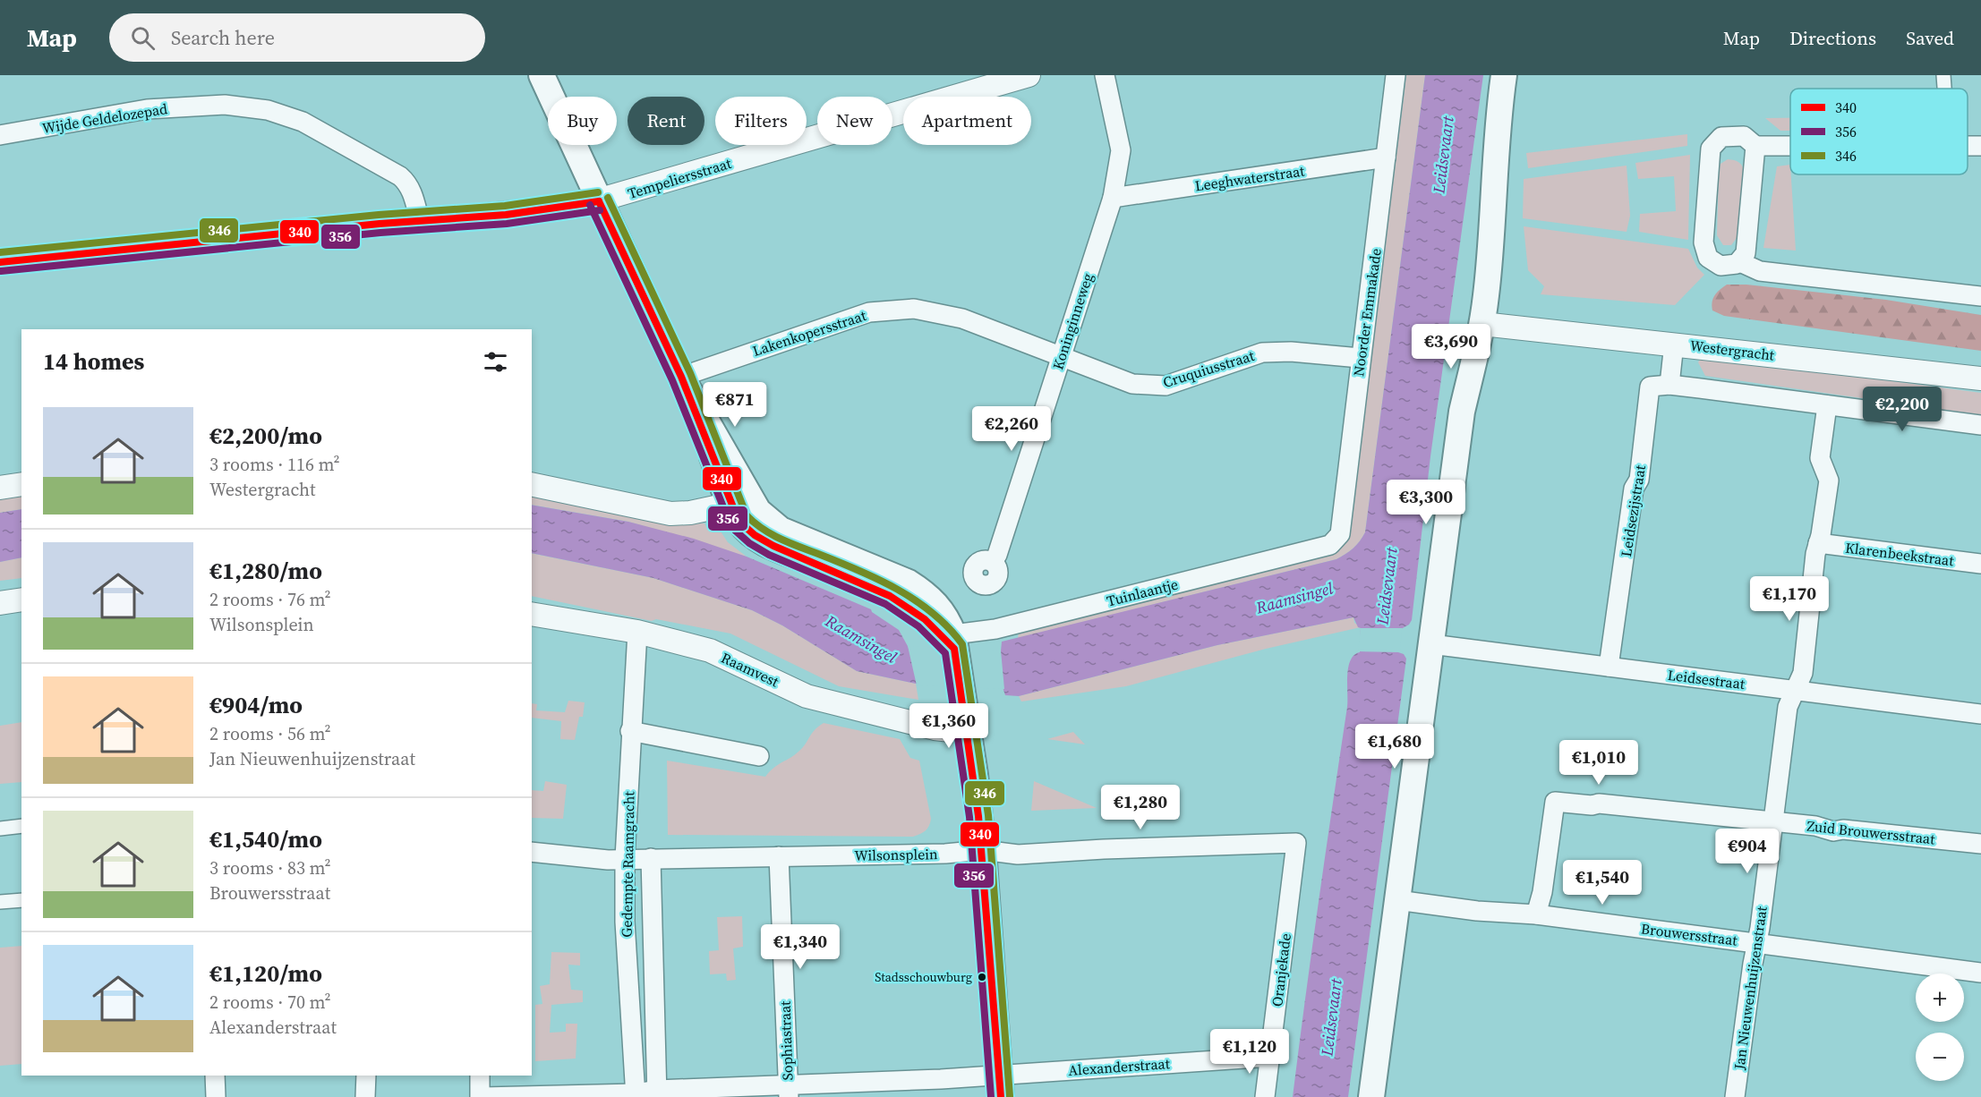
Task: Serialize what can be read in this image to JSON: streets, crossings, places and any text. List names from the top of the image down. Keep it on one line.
{"streets":{"street":["Wijde Geldelozepad","Tempeliersstraat","Leeghwaterstraat","Noorder Emmakade","Koninginneweg","Lakenkopersstraat","Westergracht","Cruquiusstraat","Leidsezijstraat","Klarenbeekstraat","Tuinlaantje","Raamvest","Leidsestraat","Zuid Brouwersstraat","Wilsonsplein","Gedempte Raamgracht","Brouwersstraat","Oranjekade","Jan Nieuwenhuijzenstraat","Sophiastraat","Alexanderstraat"]},"crossings":[["Wijde Geldelozepad","Tempeliersstraat"],["Leeghwaterstraat","Noorder Emmakade"],["Leeghwaterstraat","Koninginneweg"],["Noorder Emmakade","Cruquiusstraat"],["Noorder Emmakade","Tuinlaantje"],["Koninginneweg","Lakenkopersstraat"],["Koninginneweg","Cruquiusstraat"],["Lakenkopersstraat","Cruquiusstraat"],["Leidsezijstraat","Leidsestraat"],["Klarenbeekstraat","Jan Nieuwenhuijzenstraat"],["Raamvest","Gedempte Raamgracht"],["Leidsestraat","Jan Nieuwenhuijzenstraat"],["Zuid Brouwersstraat","Brouwersstraat"],["Zuid Brouwersstraat","Jan Nieuwenhuijzenstraat"],["Wilsonsplein","Gedempte Raamgracht"],["Wilsonsplein","Oranjekade"],["Wilsonsplein","Sophiastraat"],["Brouwersstraat","Jan Nieuwenhuijzenstraat"],["Oranjekade","Alexanderstraat"],["Sophiastraat","Alexanderstraat"]],"water":["Leidsevaart","Raamsingel"],"places":["Stadsschouwburg"],"lines":["transit line 346","transit line 340","transit line 356"],"legend":["340","356","346"],"page":{"header":"Map","search":"Search here","nav":["Map","Directions","Saved"],"chip":["Buy","Rent","Filters","New","Apartment"],"price":["€3,690","€871","€2,200","€2,260","€3,300","€1,170","€1,360","€1,680","€1,010","€1,280","€904","€1,540","€1,340","€1,120"],"heading":"14 homes","list":[{"name":"€2,200/mo","note":"3 rooms · 116 m² · Westergracht"},{"name":"€1,280/mo","note":"2 rooms · 76 m² · Wilsonsplein"},{"name":"€904/mo","note":"2 rooms · 56 m² · Jan Nieuwenhuijzenstraat"},{"name":"€1,540/mo","note":"3 rooms · 83 m² · Brouwersstraat"},{"name":"€1,120/mo","note":"2 rooms · 70 m² · Alexanderstraat"}],"map_buttons":["+","−"]}}
